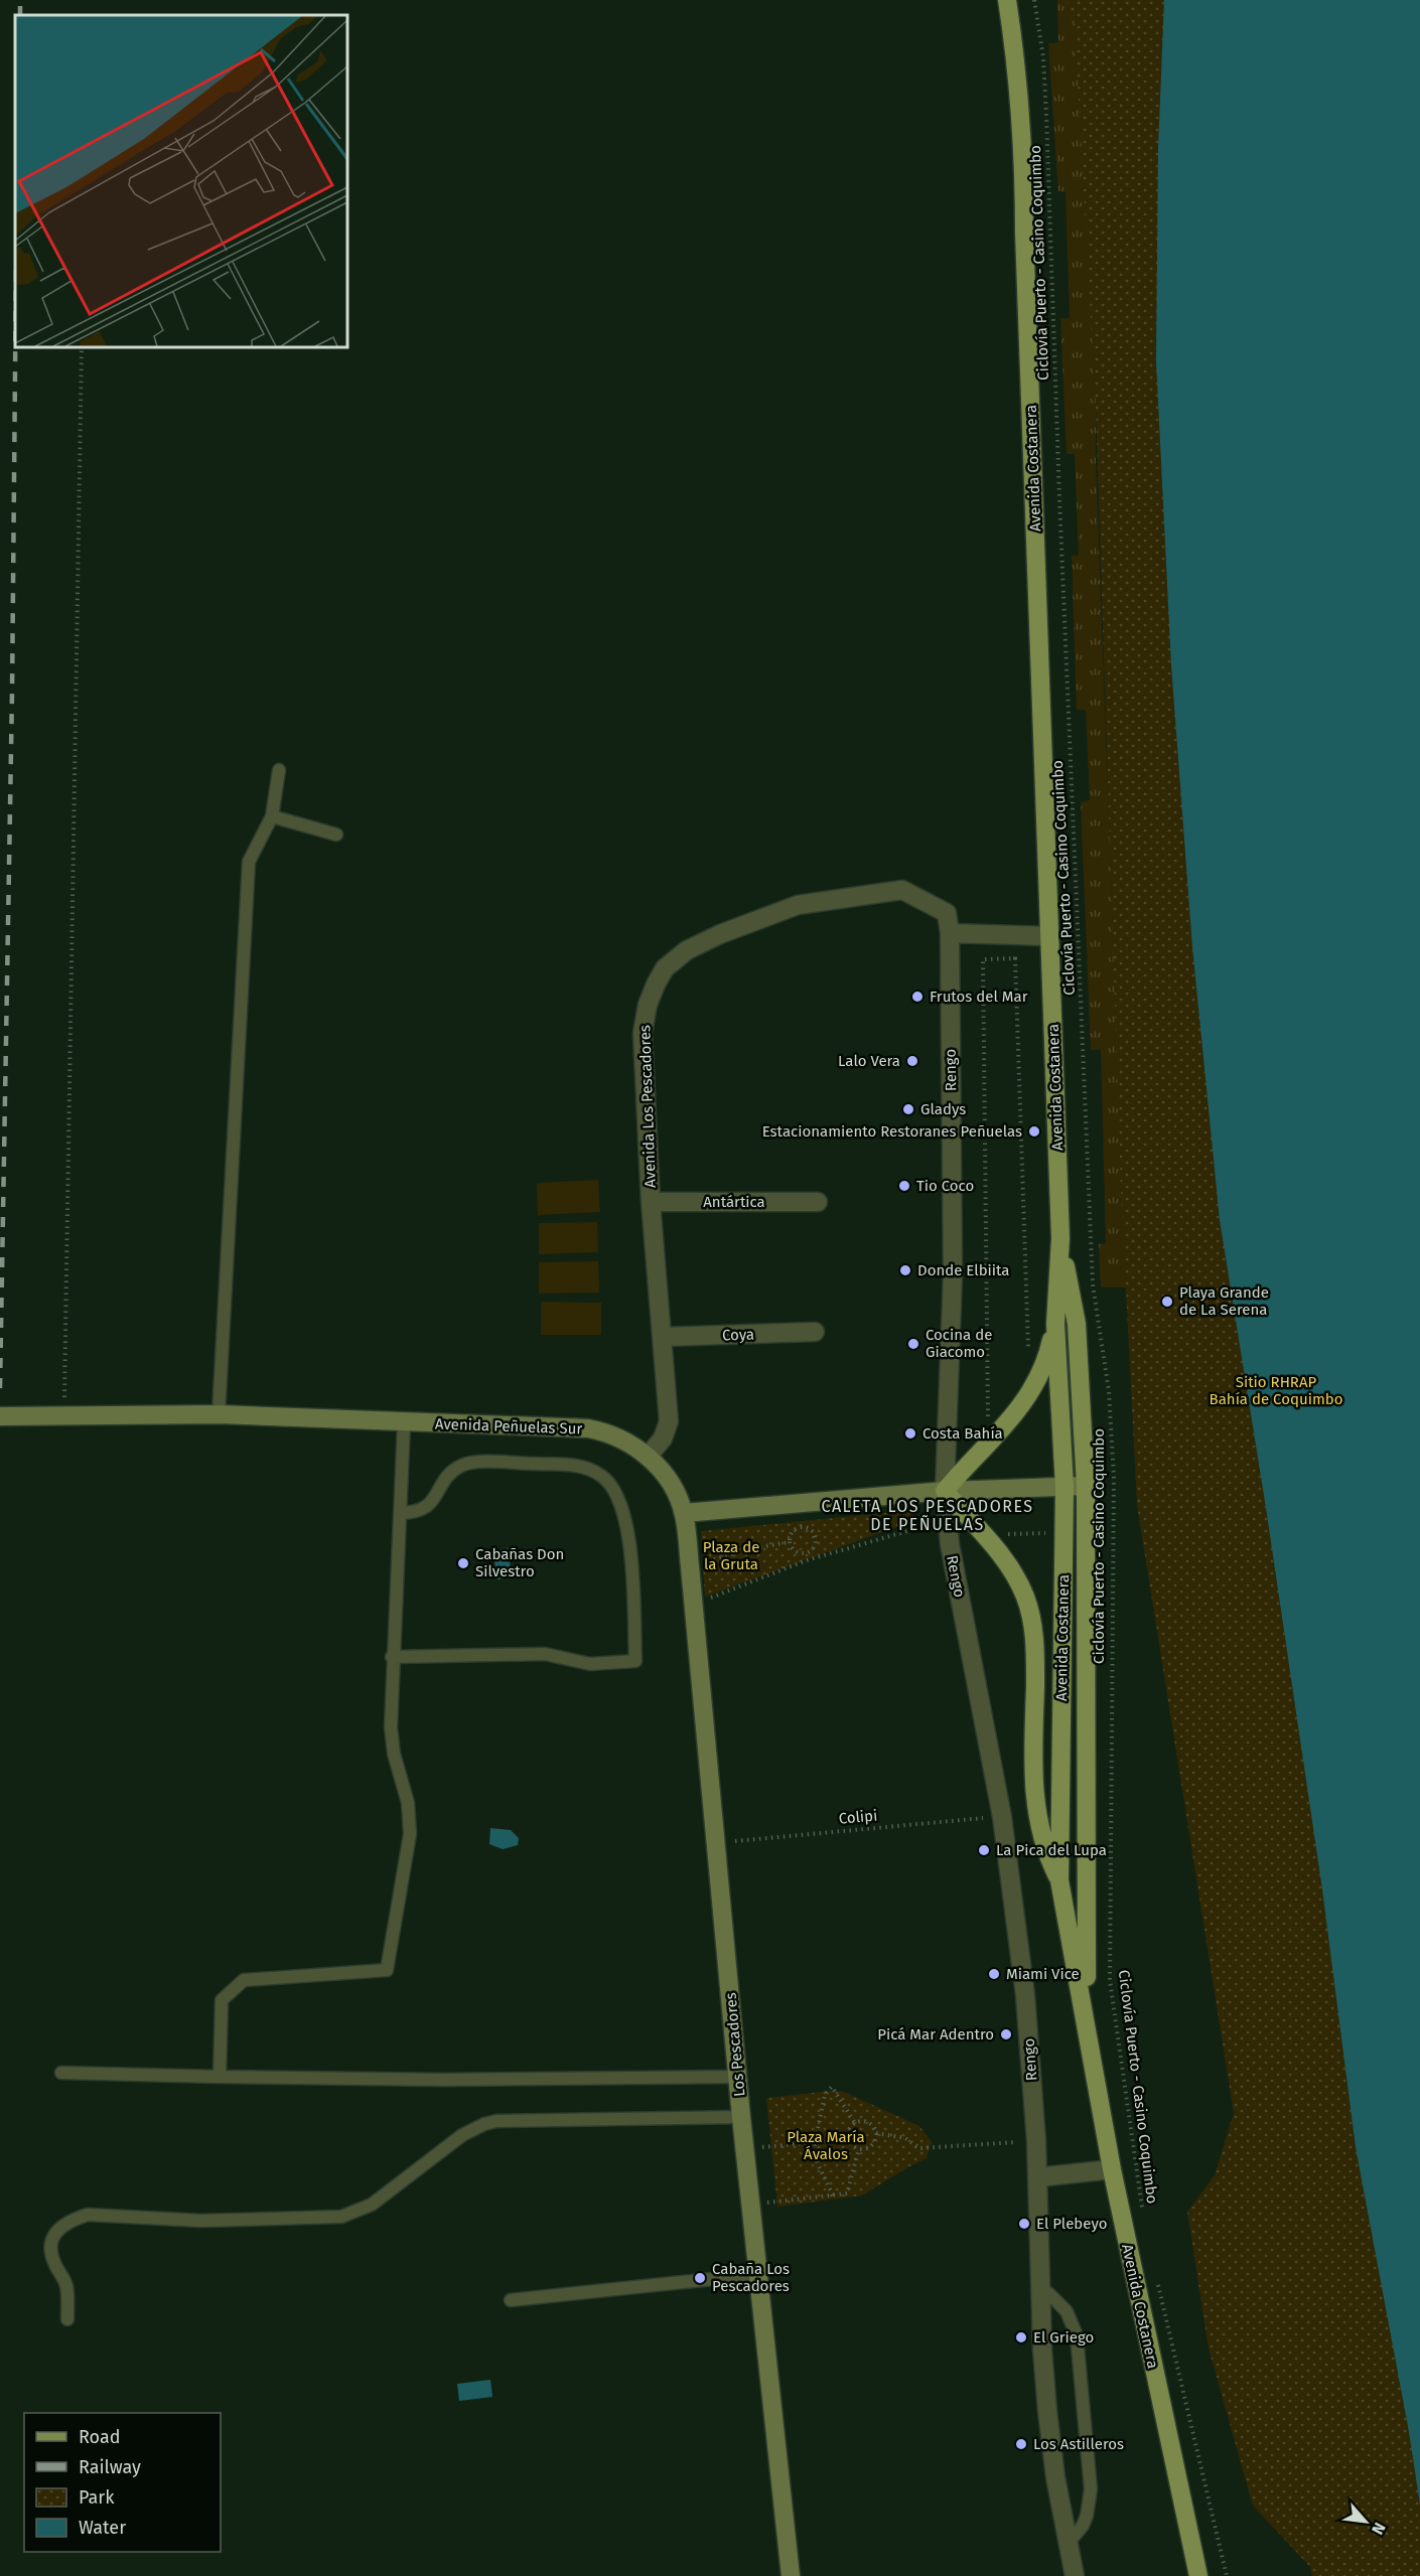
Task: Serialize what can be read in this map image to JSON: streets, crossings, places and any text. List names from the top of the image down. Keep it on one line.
{"streets":{"main road":["Avenida Costanera"],"street":["Rengo","Avenida Los Pescadores","Antártica","Coya","Avenida Peñuelas Sur","Los Pescadores"],"path":["Ciclovía Puerto - Casino Coquimbo","Colipi"]},"crossings":[["Rengo","Avenida Los Pescadores"],["Rengo","Colipi"],["Avenida Los Pescadores","Antártica"],["Avenida Los Pescadores","Coya"],["Avenida Los Pescadores","Avenida Peñuelas Sur"],["Avenida Peñuelas Sur","Los Pescadores"],["Colipi","Los Pescadores"]],"districts":["CALETA LOS PESCADORES DE PEÑUELAS"],"parks":["Sitio RHRAP Bahía de Coquimbo","Plaza de la Gruta","Plaza María Ávalos"],"places":["Frutos del Mar","Lalo Vera","Gladys","Estacionamiento Restoranes Peñuelas","Tio Coco","Donde Elbiita","Playa Grande de La Serena","Cocina de Giacomo","Costa Bahía","Cabañas Don Silvestro","La Pica del Lupa","Miami Vice","Picá Mar Adentro","El Plebeyo","Cabaña Los Pescadores","El Griego","Los Astilleros"],"legend":["Road","Railway","Park","Water"],"north":"bottom right"}
